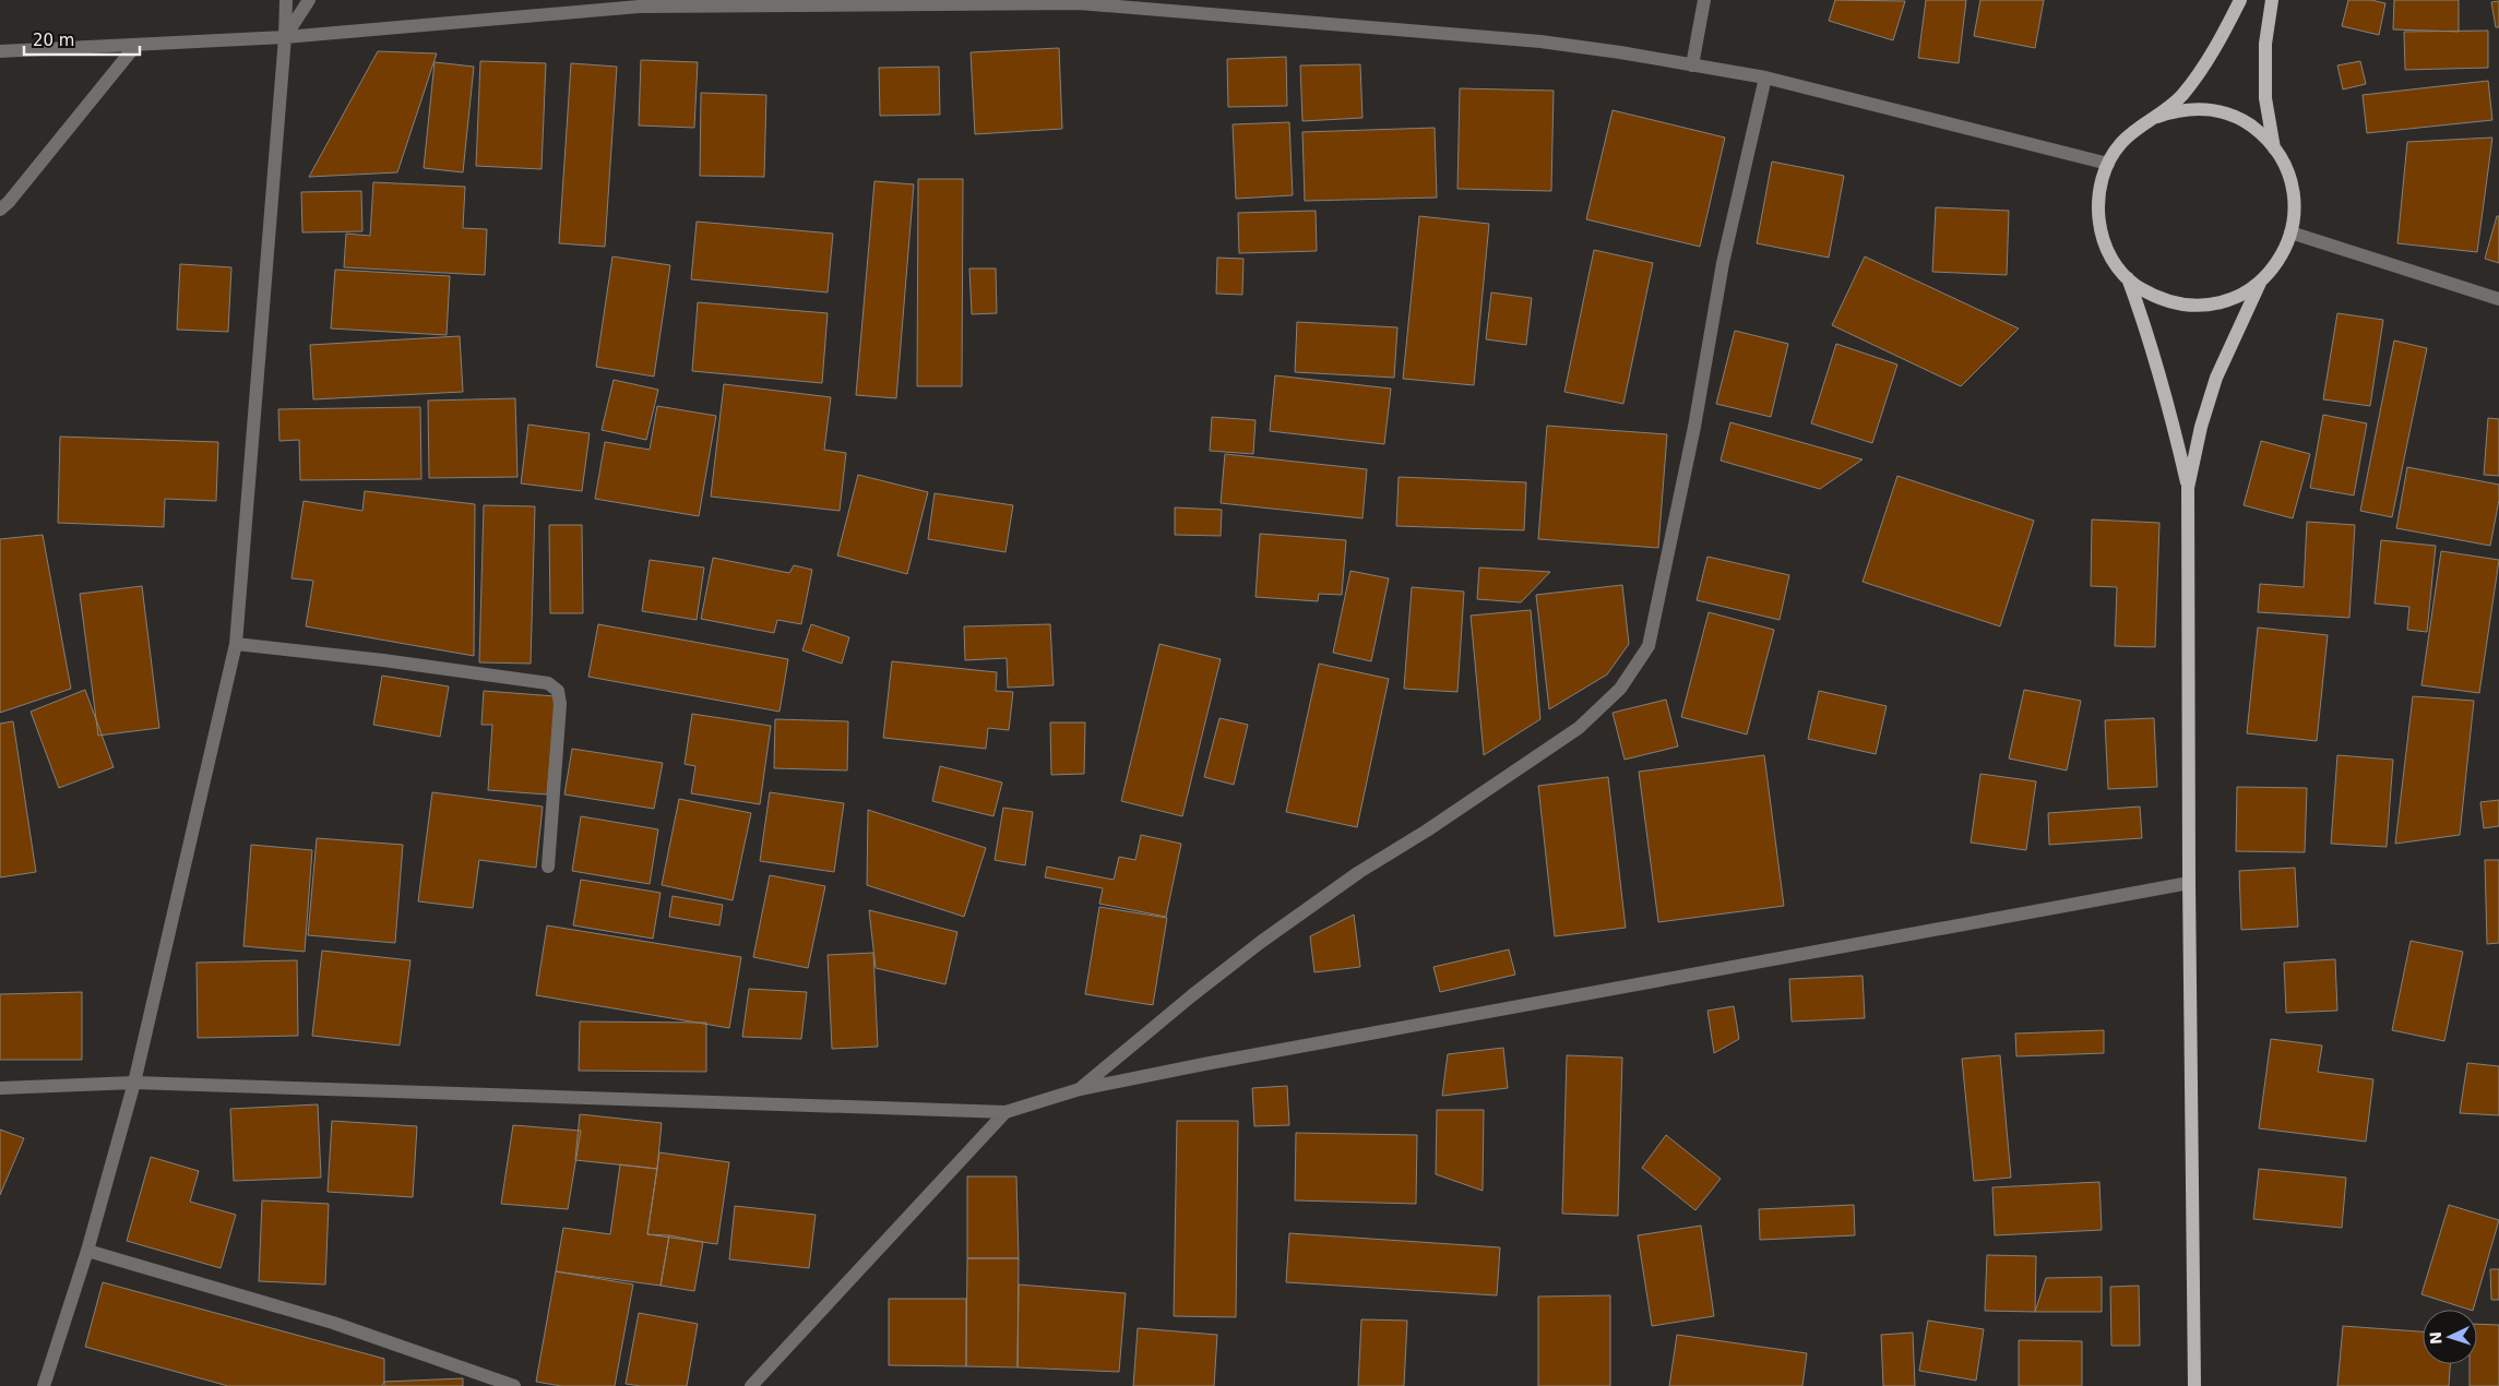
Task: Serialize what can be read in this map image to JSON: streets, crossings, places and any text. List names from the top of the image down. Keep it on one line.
{"scale_bar":"20 m","north":"left"}
